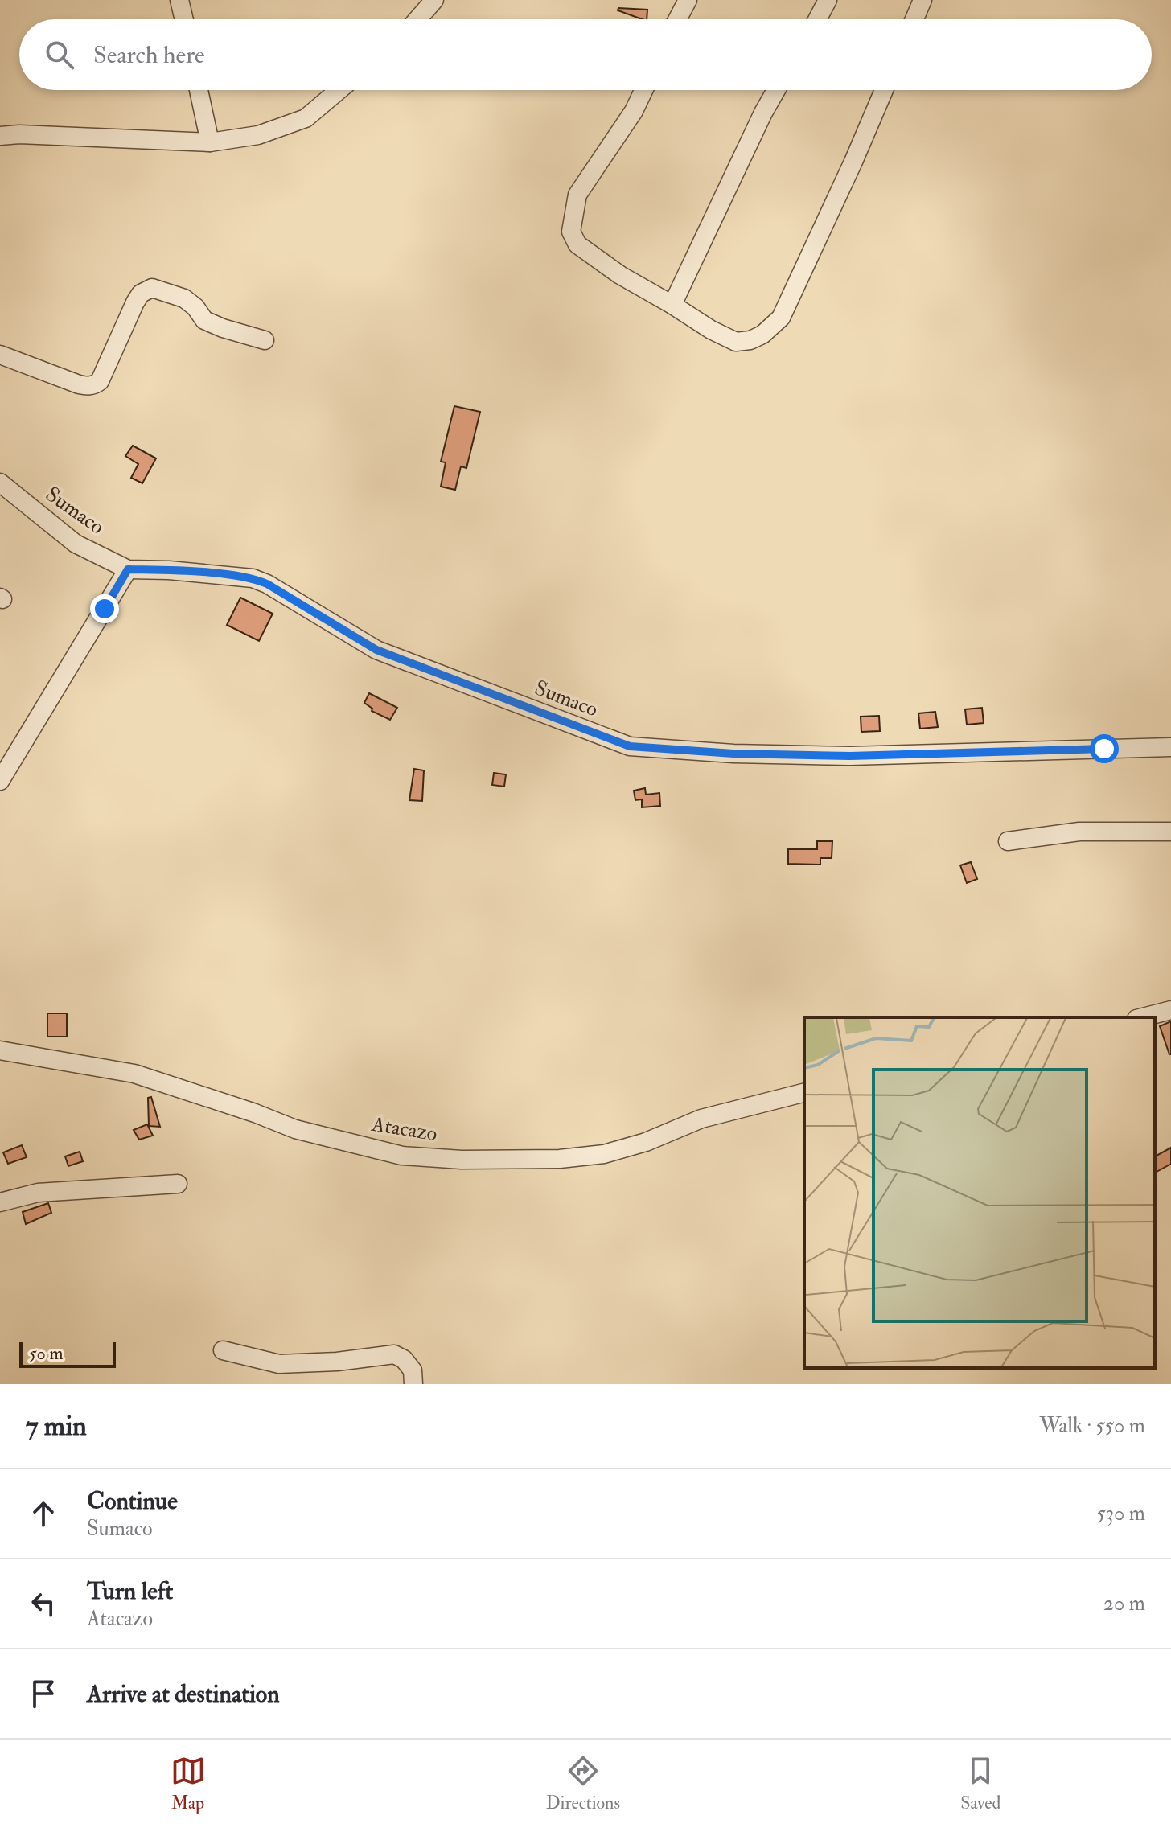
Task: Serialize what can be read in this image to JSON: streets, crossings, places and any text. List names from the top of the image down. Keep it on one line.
{"streets":{"street":["Sumaco","Atacazo"]},"scale_bar":"50 m","page":{"search":"Search here","scale":"50 m","heading":["7 min","Walk · 550 m"],"list":[["Continue","Sumaco","530 m"],["Turn left","Atacazo","20 m"],"Arrive at destination"],"nav":["Map","Directions","Saved"]}}
